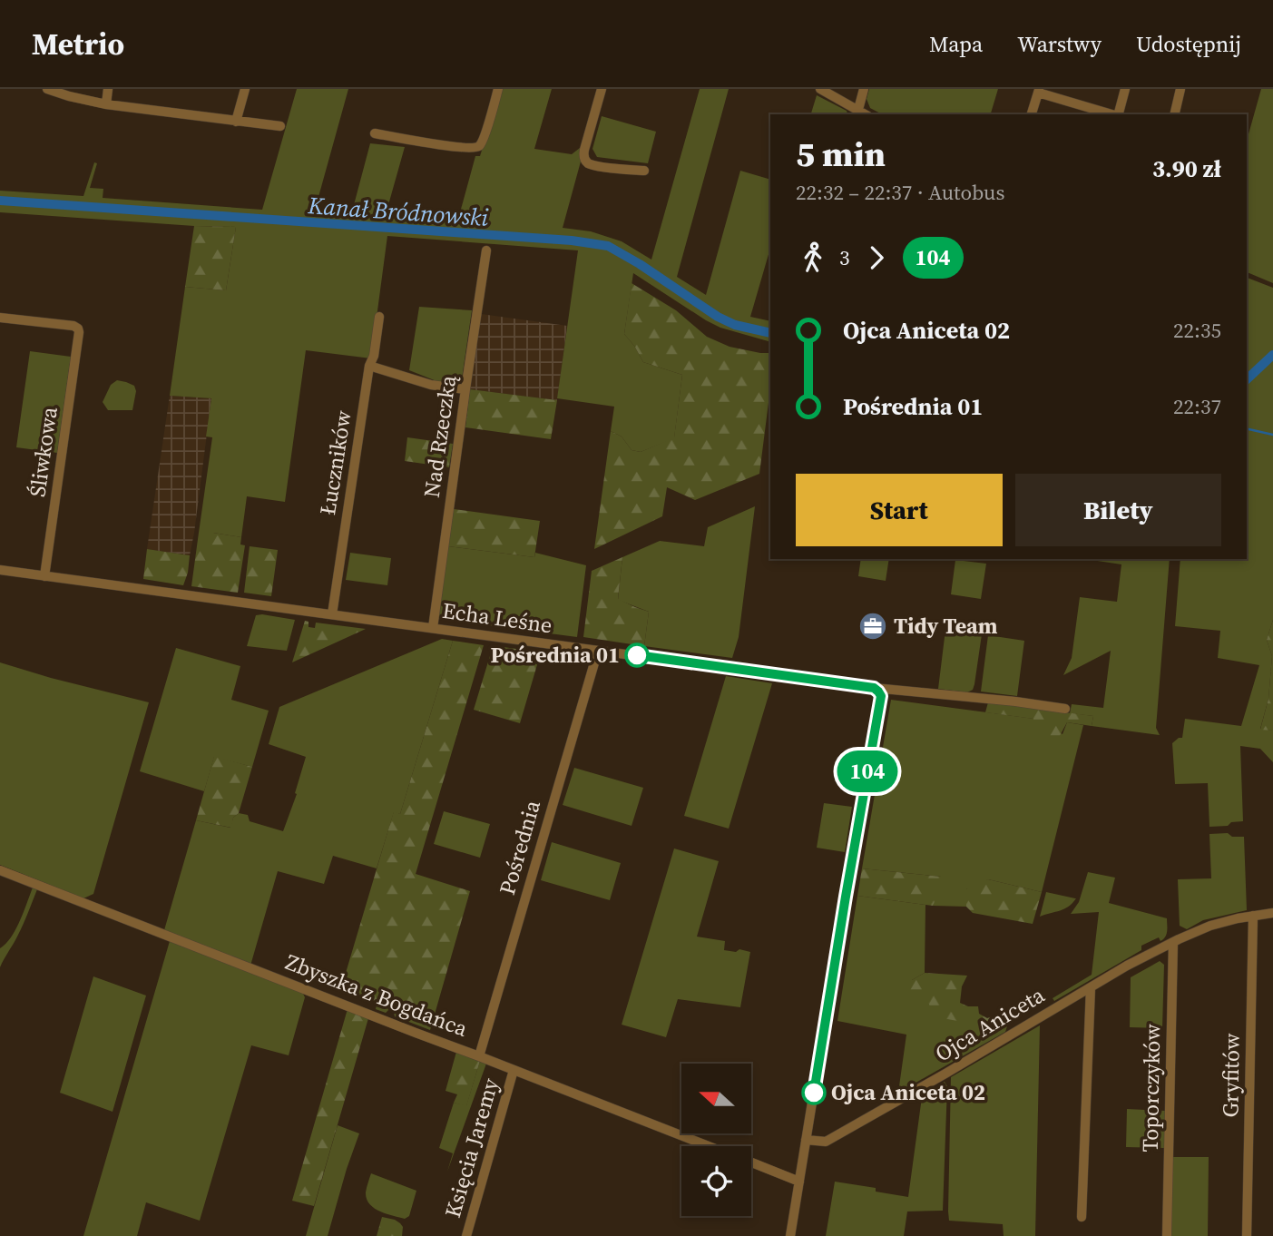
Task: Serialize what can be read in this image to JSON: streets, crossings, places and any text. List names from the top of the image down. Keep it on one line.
{"streets":{"street":["Nad Rzeczką","Śliwkowa","Łuczników","Echa Leśne","Pośrednia","Zbyszka z Bogdańca","Ojca Aniceta","Gryfitów","Toporczyków","Księcia Jaremy"]},"crossings":[["Nad Rzeczką","Echa Leśne"],["Śliwkowa","Echa Leśne"],["Łuczników","Echa Leśne"],["Echa Leśne","Pośrednia"],["Pośrednia","Zbyszka z Bogdańca"],["Zbyszka z Bogdańca","Księcia Jaremy"],["Ojca Aniceta","Gryfitów"],["Ojca Aniceta","Toporczyków"]],"water":["Kanał Bródnowski"],"places":{"office":["Tidy Team"],"other":["Pośrednia 01","Ojca Aniceta 02"]},"lines":["bus line 104"],"north":"left","page":{"header":"Metrio","nav":["Mapa","Warstwy","Udostępnij"],"on_map":"104","heading":["5 min","22:32 – 22:37 · Autobus","3.90 zł"],"legs":["3","104"],"list":[{"name":"Ojca Aniceta 02","value":"22:35"},{"name":"Pośrednia 01","value":"22:37"}],"buttons":["Start","Bilety"]}}
